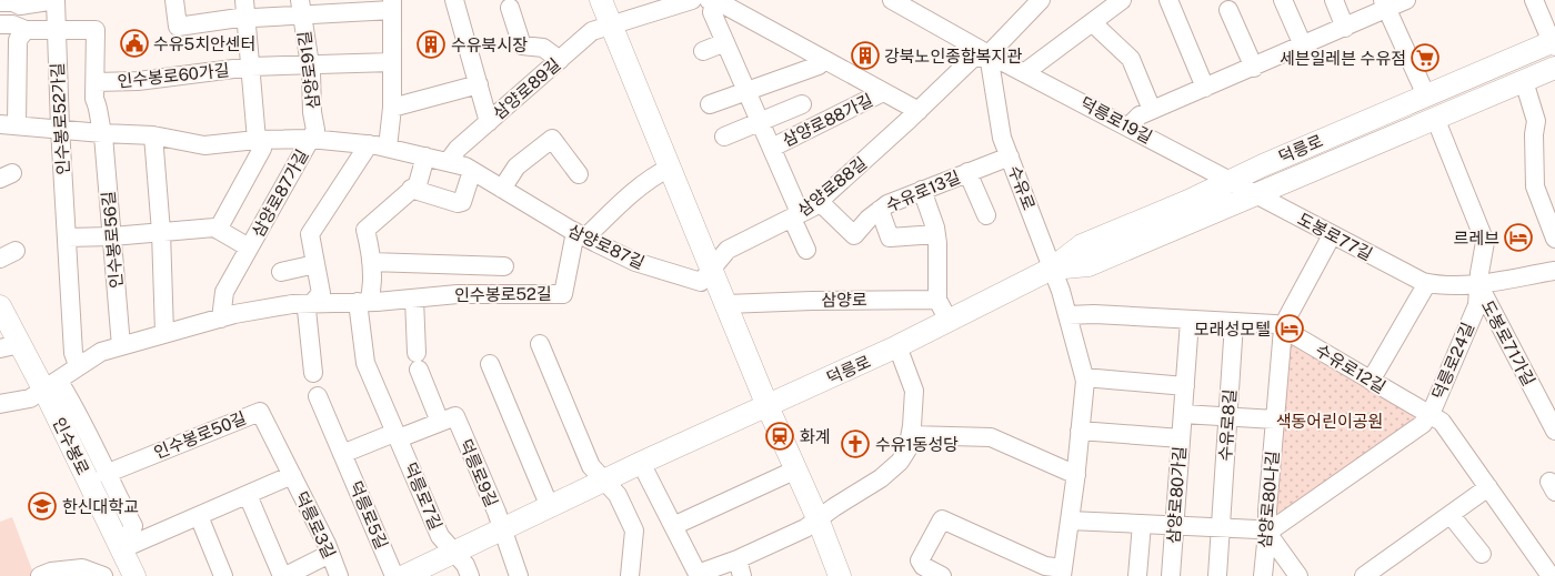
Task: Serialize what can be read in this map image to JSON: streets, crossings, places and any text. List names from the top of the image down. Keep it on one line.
{"streets":{"main road":["덕릉로","인수봉로"],"street":["삼양로91길","인수봉로60가길","삼양로89길","인수봉로52가길","삼양로88가길","덕릉로19길","삼양로88길","수유로","수유로13길","삼양로87가길","도봉로77길","인수봉로56길","삼양로87길","인수봉로52길","삼양로","도봉로71가길","덕릉로24길","수유로12길","수유로8길","인수봉로50길","덕릉로9길","삼양로80가길","덕릉로7길","삼양로80나길","덕릉로5길","덕릉로3길"]},"crossings":[["삼양로91길","인수봉로60가길"],["삼양로91길","삼양로87가길"],["삼양로91길","삼양로87길"],["인수봉로60가길","삼양로87가길"],["인수봉로60가길","인수봉로56길"],["인수봉로60가길","삼양로87길"],["삼양로89길","삼양로87길"],["인수봉로52가길","인수봉로56길"],["인수봉로52가길","인수봉로52길"],["삼양로88가길","삼양로88길"],["덕릉로19길","덕릉로"],["덕릉로19길","삼양로88길"],["덕릉로19길","수유로"],["덕릉로19길","도봉로77길"],["덕릉로","수유로"],["덕릉로","도봉로77길"],["덕릉로","덕릉로24길"],["덕릉로","덕릉로9길"],["덕릉로","덕릉로7길"],["삼양로88길","수유로"],["삼양로88길","수유로13길"],["삼양로88길","삼양로87길"],["수유로","수유로13길"],["수유로","수유로12길"],["삼양로87가길","삼양로87길"],["삼양로87가길","인수봉로52길"],["도봉로77길","도봉로71가길"],["도봉로77길","덕릉로24길"],["도봉로77길","삼양로80나길"],["인수봉로56길","인수봉로52길"],["삼양로87길","인수봉로52길"],["인수봉로52길","인수봉로"],["인수봉로52길","덕릉로7길"],["도봉로71가길","덕릉로24길"],["덕릉로24길","수유로12길"],["덕릉로24길","삼양로80나길"],["수유로12길","수유로8길"],["수유로12길","삼양로80가길"],["수유로12길","삼양로80나길"],["인수봉로50길","덕릉로3길"]],"parks":["색동어린이공원"],"places":{"public building":["수유5치안센터"],"building":["수유북시장","강북노인종합복지관"],"supermarket":["세븐일레븐 수유점"],"hotel":["르레브","모래성모텔"],"station":["화계"],"church":["수유1동성당"],"school or university":["한신대학교"]}}
